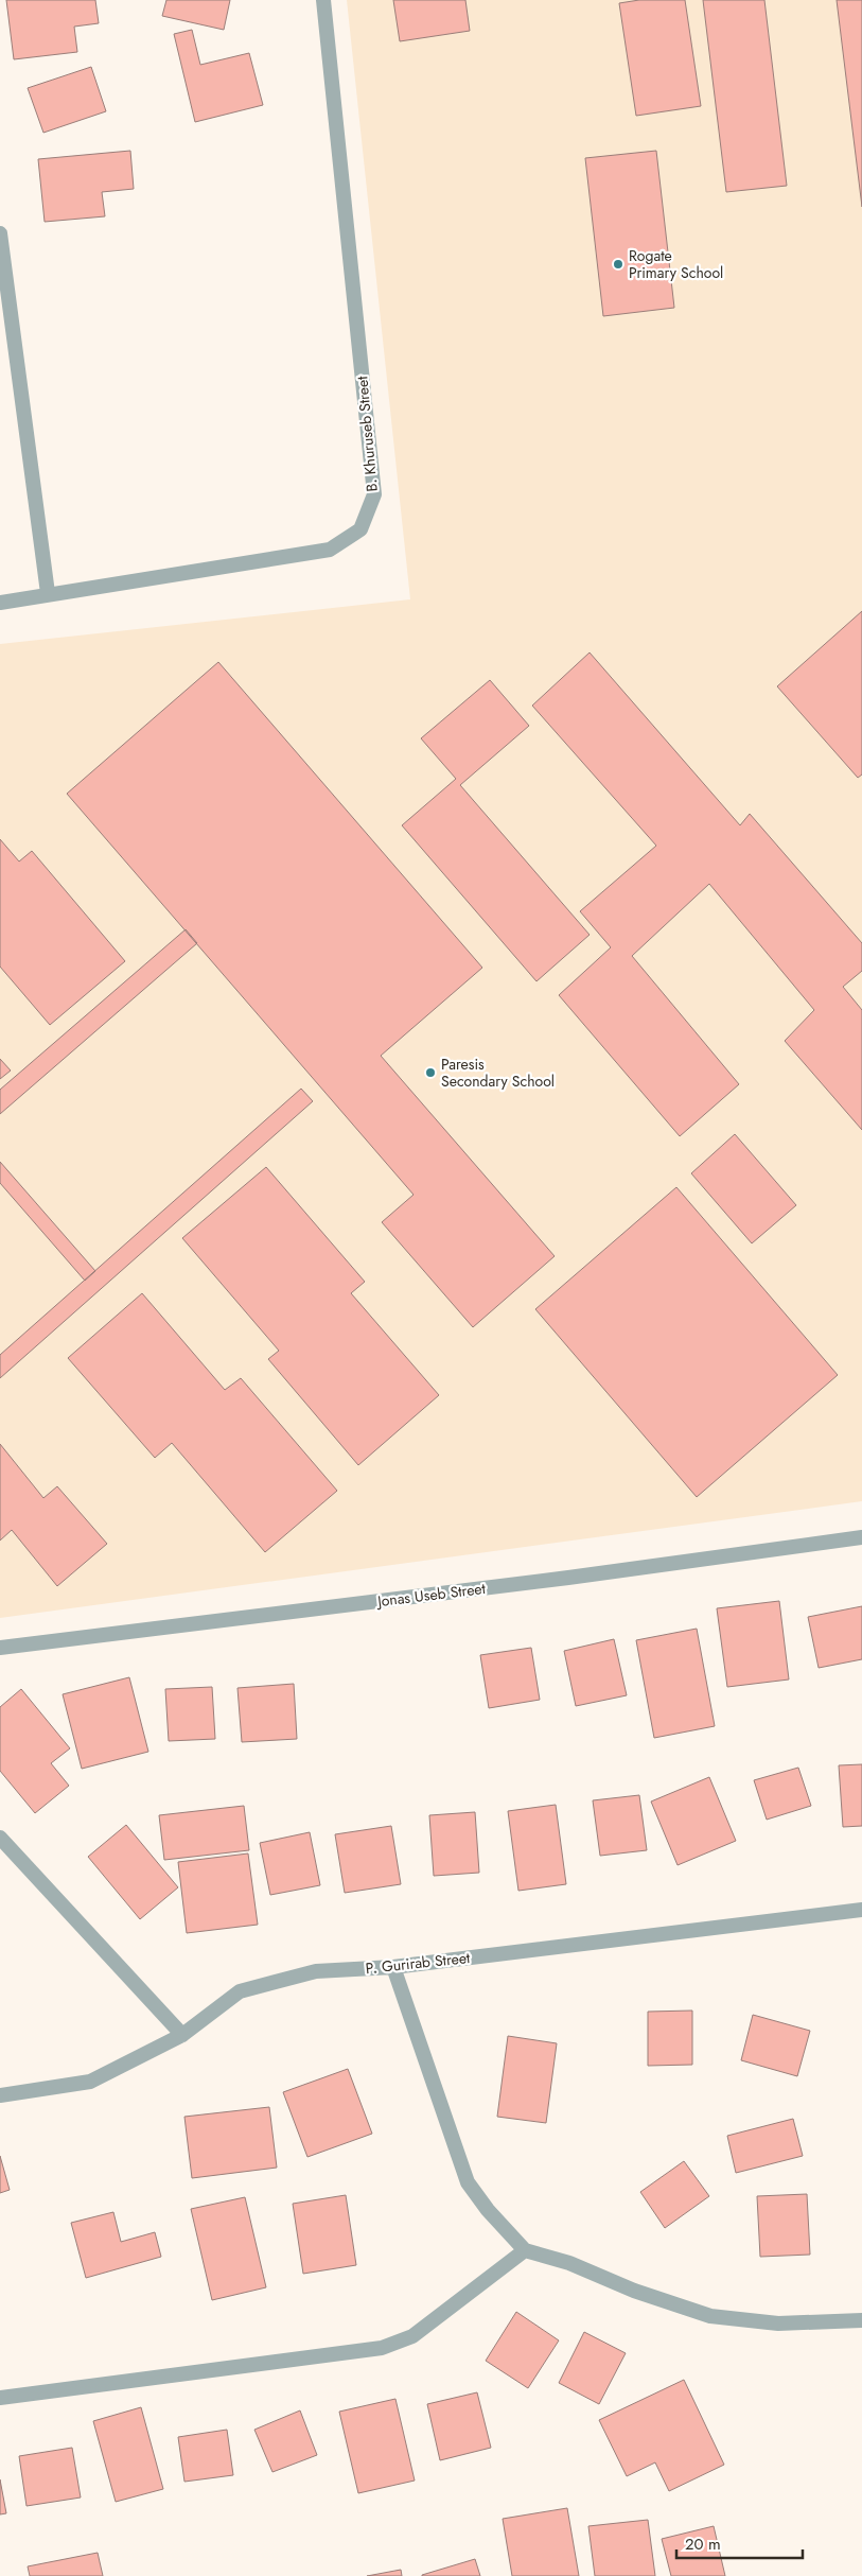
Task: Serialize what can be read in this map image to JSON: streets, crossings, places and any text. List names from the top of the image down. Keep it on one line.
{"streets":{"street":["B. Khuruseb Street","Jonas Useb Street","P. Gurirab Street"]},"places":["Rogate Primary School","Paresis Secondary School"],"scale_bar":"20 m"}
